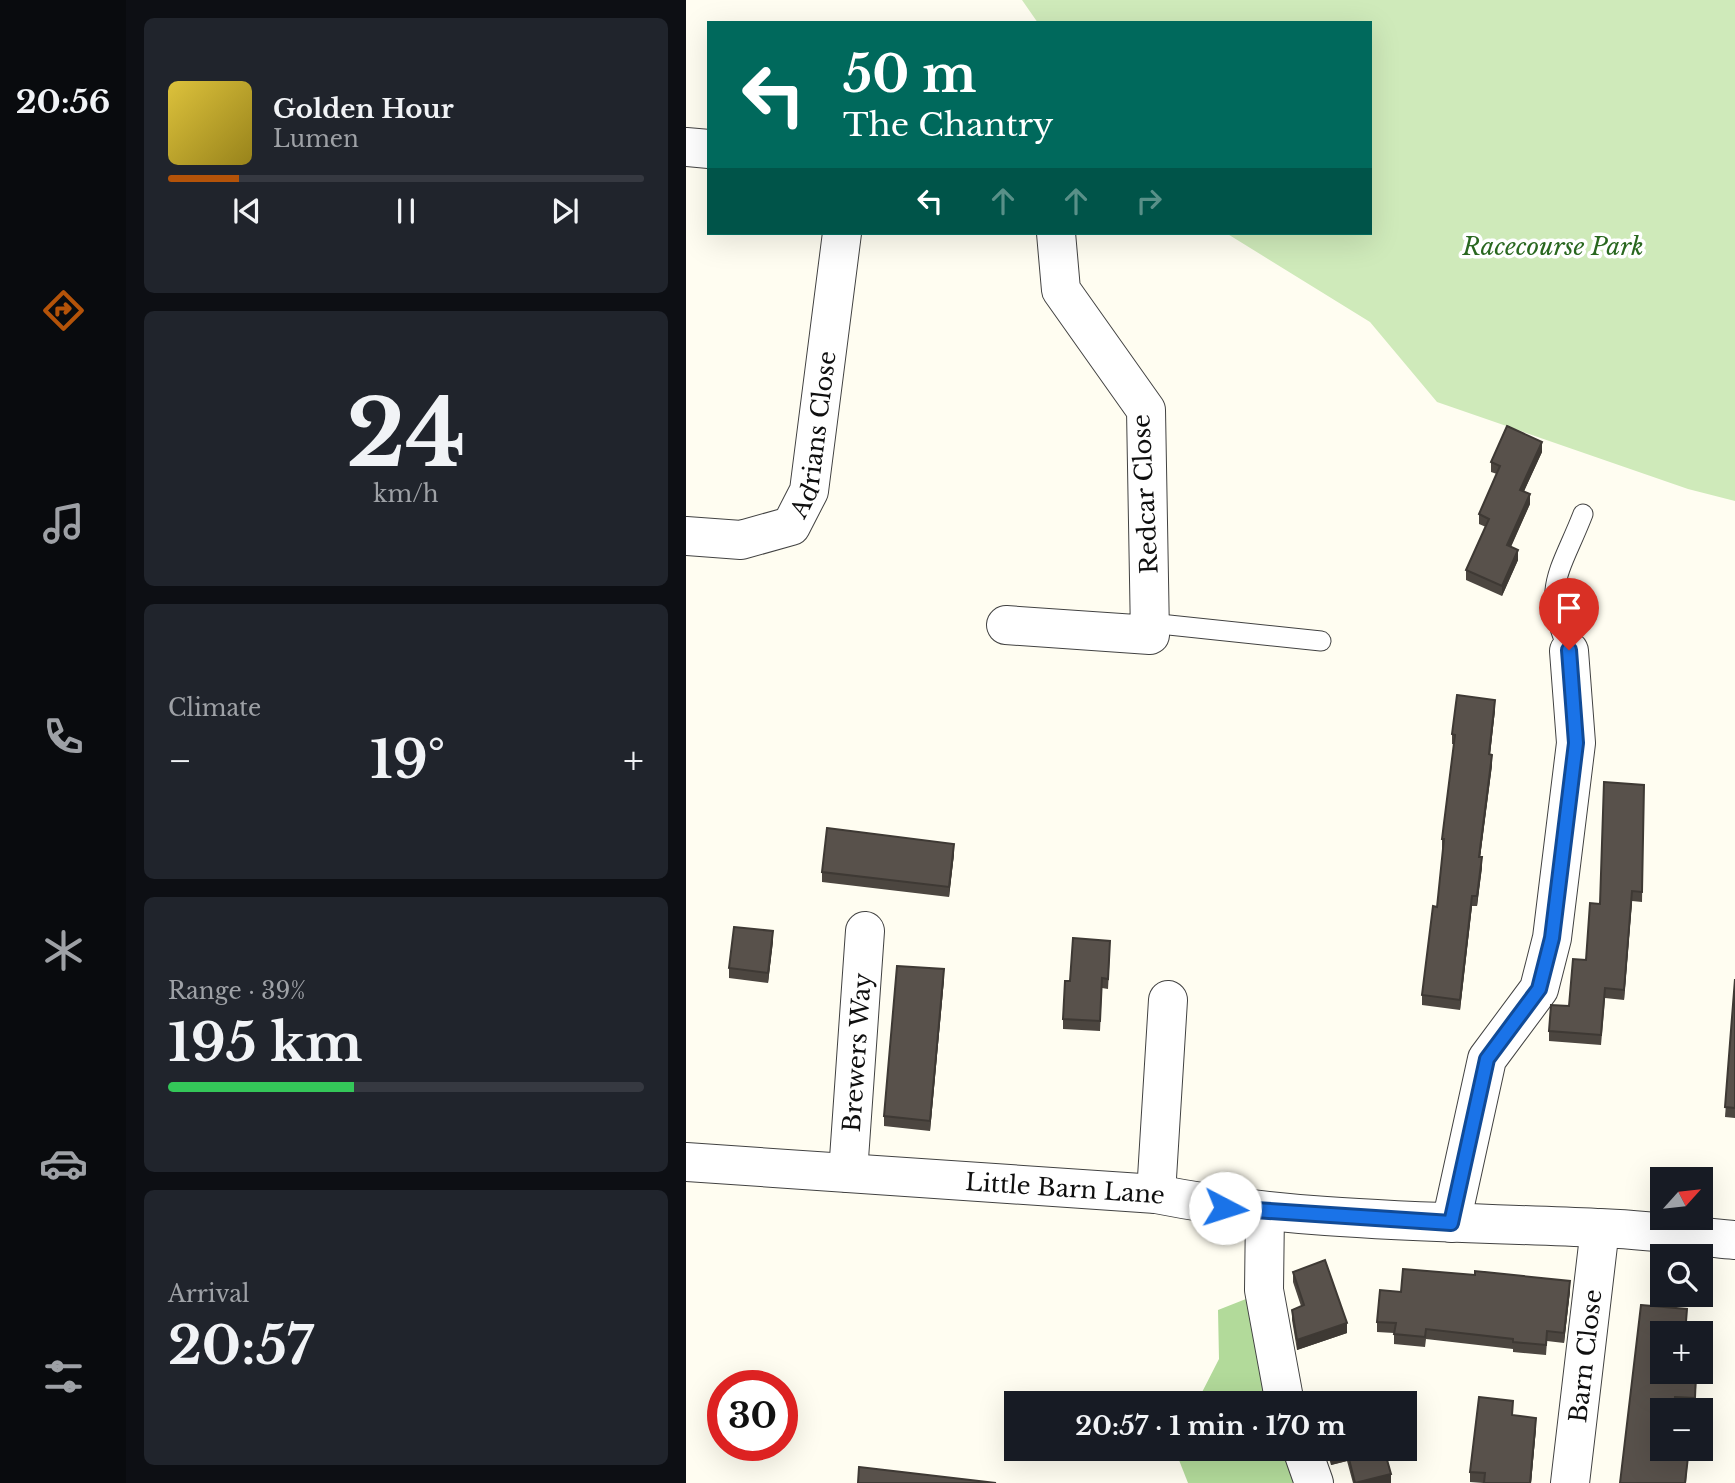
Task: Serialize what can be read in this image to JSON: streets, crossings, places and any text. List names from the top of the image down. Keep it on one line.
{"streets":{"street":["Adrians Close","Redcar Close","Brewers Way","Little Barn Lane","Barn Close"]},"crossings":[["Brewers Way","Little Barn Lane"],["Little Barn Lane","Barn Close"]],"parks":["Racecourse Park"],"north":"top right","page":{"tabs":"20:56","turn":["50 m","The Chantry"],"song":["Golden Hour","Lumen"],"tile":[["24","km/h"],"Climate",["Range · 39%","195 km"],["Arrival","20:57"]],"heat":["−","19°","+"],"map_buttons":["+","−"],"limit":"30","trip":"20:57 · 1 min · 170 m"}}
